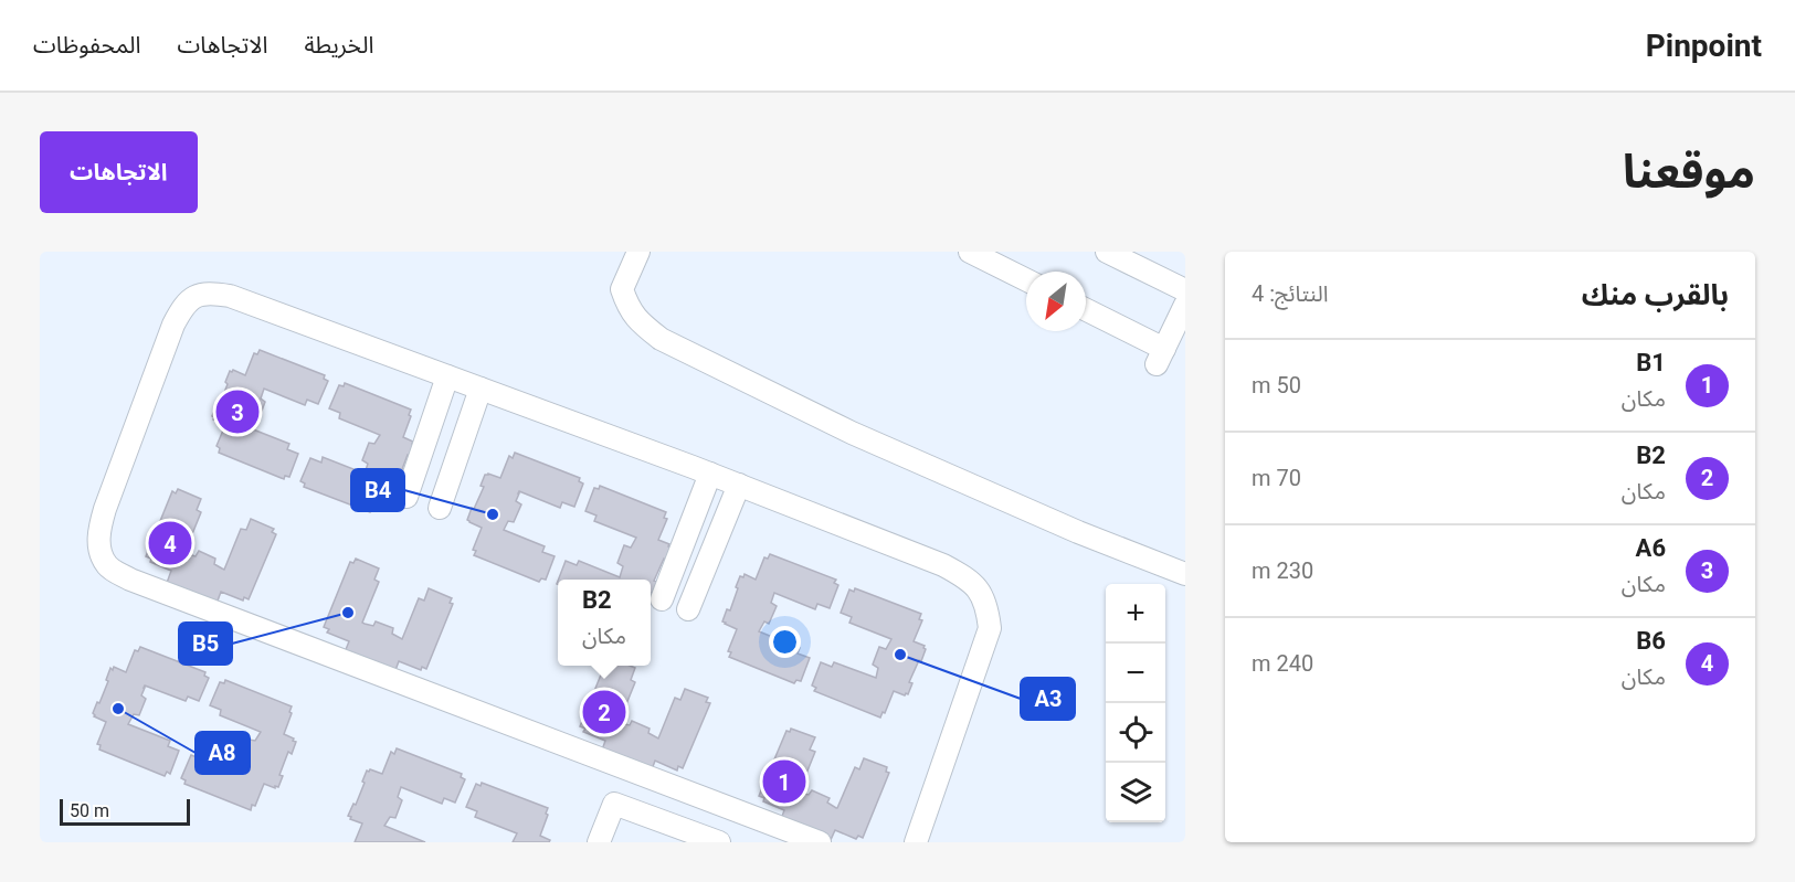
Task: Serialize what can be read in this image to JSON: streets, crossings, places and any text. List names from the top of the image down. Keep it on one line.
{"places":["B4","B5","A3","A8"],"scale_bar":"50 m","north":"bottom left","page":{"header":"Pinpoint","nav":["الخريطة","الاتجاهات","المحفوظات"],"title":"موقعنا","buttons":"الاتجاهات","heading":["بالقرب منك","النتائج: 4"],"list":[{"mark":"1","name":"B1","note":"مكان","value":"50 m"},{"mark":"2","name":"B2","note":"مكان","value":"70 m"},{"mark":"3","name":"A6","note":"مكان","value":"230 m"},{"mark":"4","name":"B6","note":"مكان","value":"240 m"}],"pins":["3","4","2","1"],"popup":["B2","مكان"],"map_buttons":["+","−"],"scale":"50 m"}}
